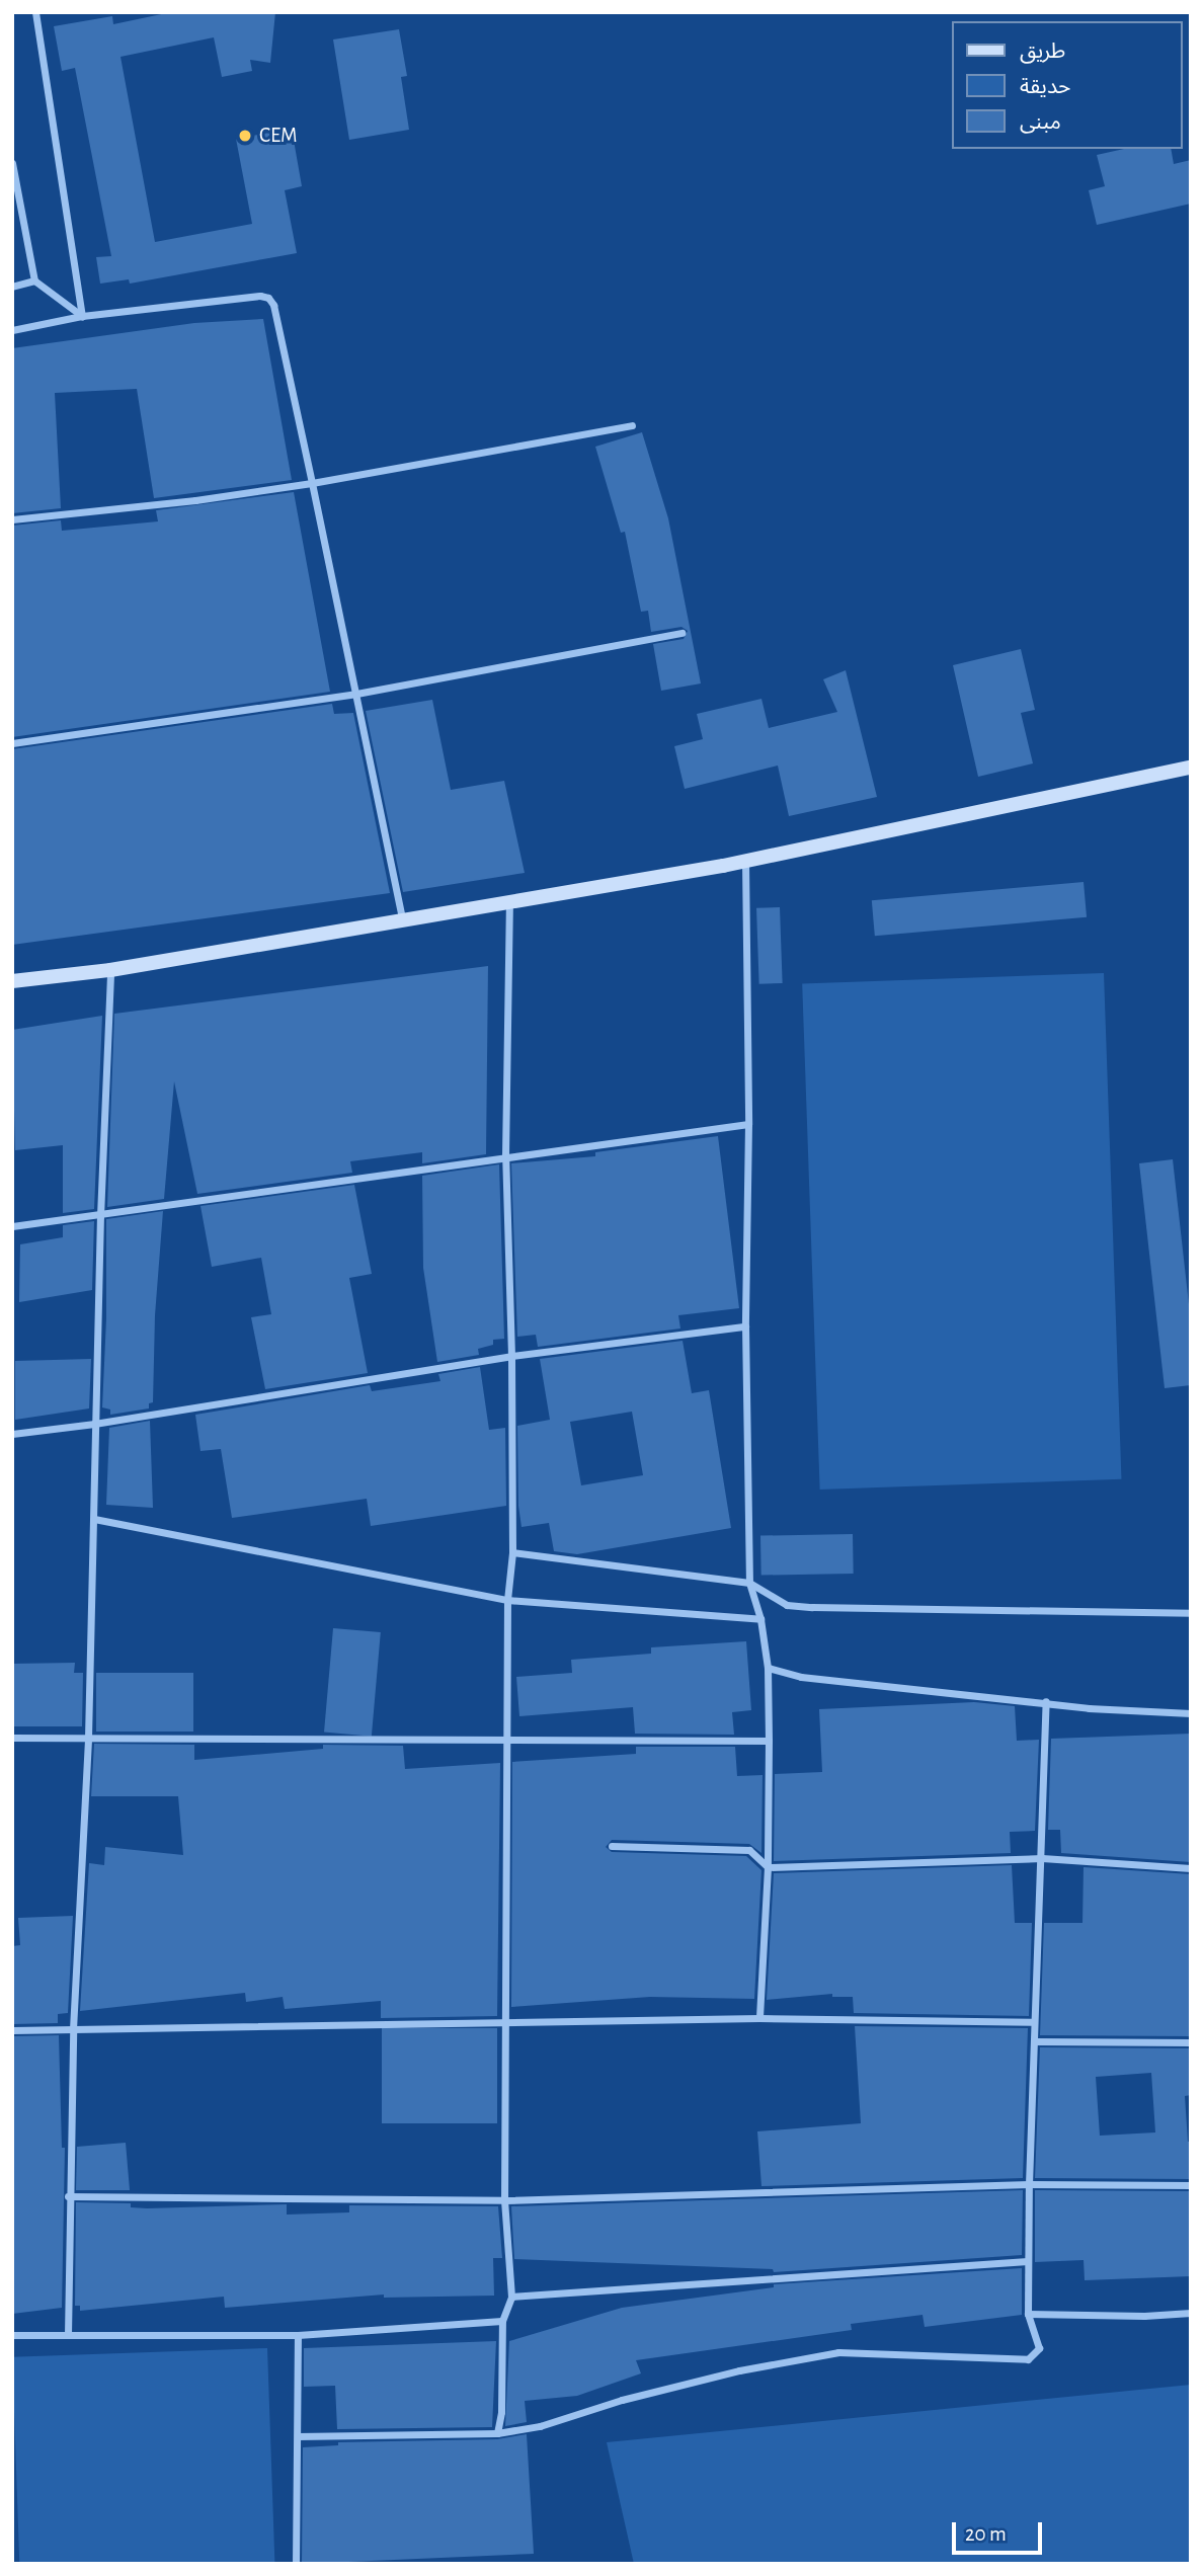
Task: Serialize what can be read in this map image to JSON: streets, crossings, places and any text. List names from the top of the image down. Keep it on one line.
{"places":["CEM"],"legend":["طريق","حديقة","مبنى"],"scale_bar":"20 m"}
